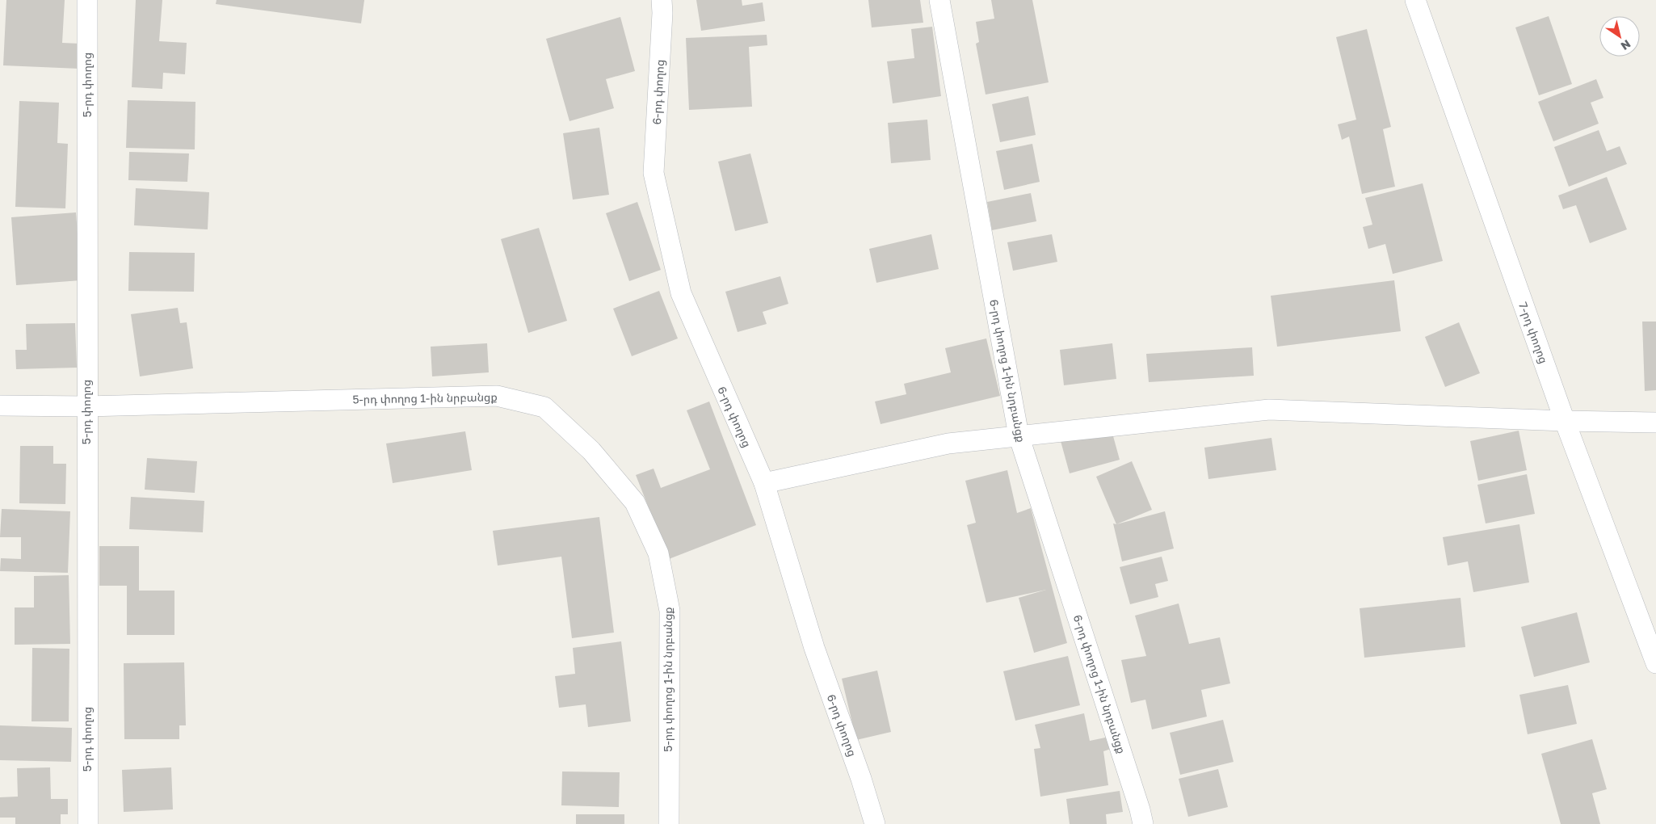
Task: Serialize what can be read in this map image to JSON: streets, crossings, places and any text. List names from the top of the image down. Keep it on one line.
{"streets":{"street":["5-րդ փողոց","6-րդ փողոց","7-րդ փողոց","6-րդ փողոց 1-ին նրբանցք","5-րդ փողոց 1-ին նրբանցք"]},"crossings":[["5-րդ փողոց","5-րդ փողոց 1-ին նրբանցք"]],"north":"bottom right"}
